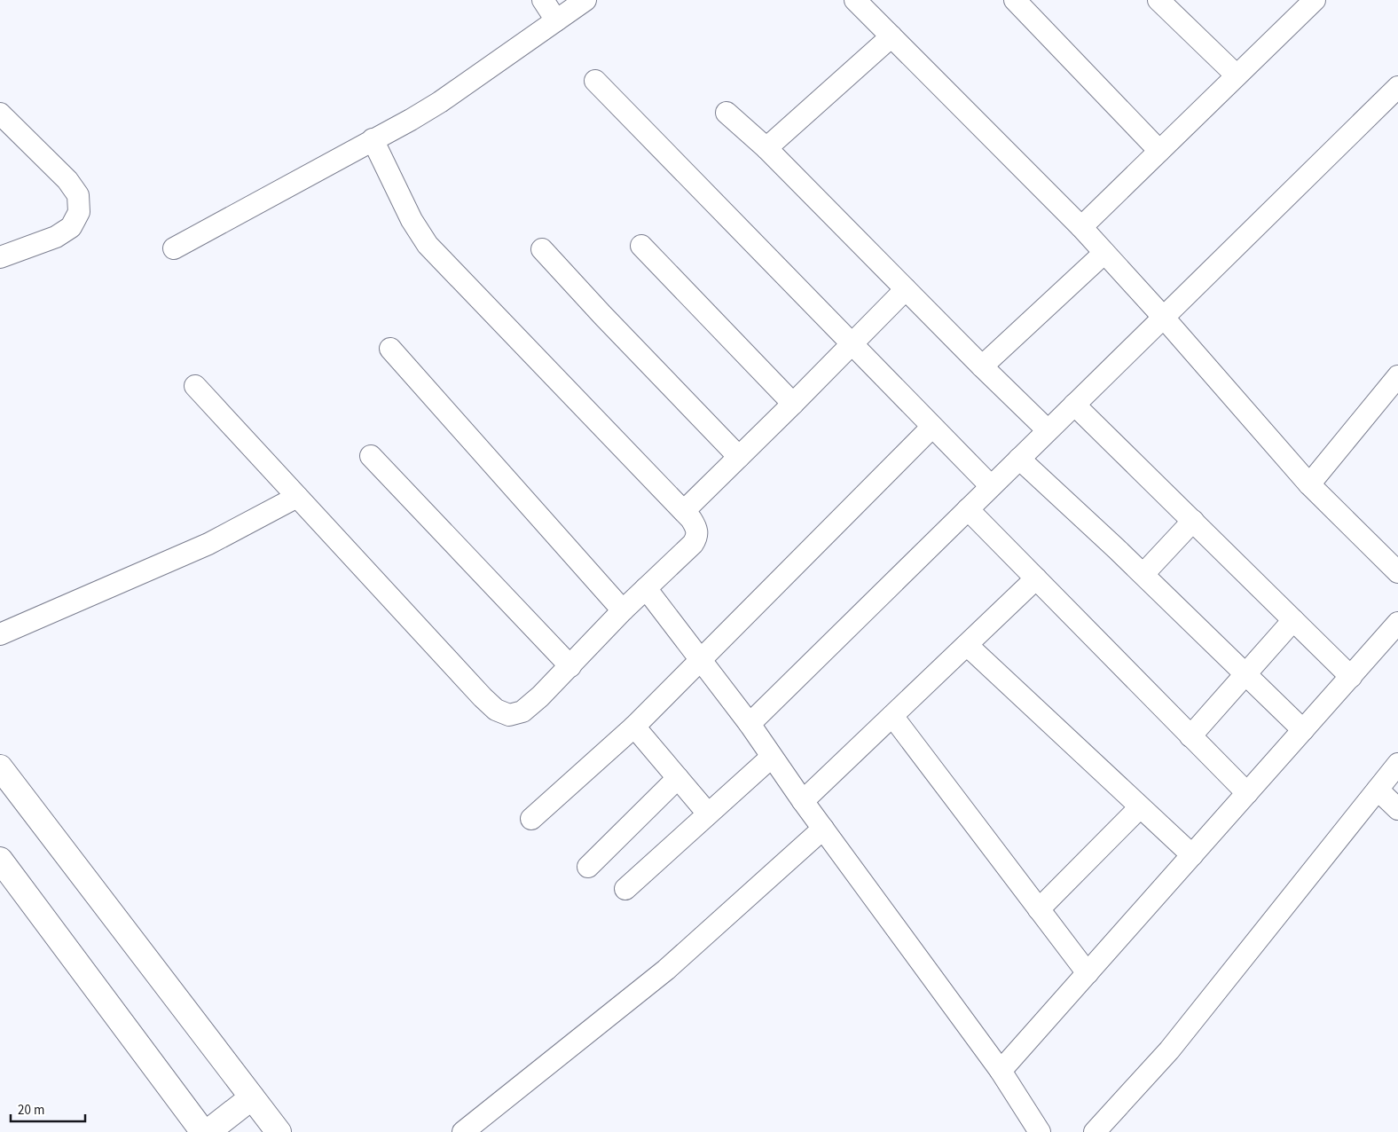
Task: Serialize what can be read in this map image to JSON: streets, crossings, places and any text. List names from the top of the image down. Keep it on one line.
{"scale_bar":"20 m"}
